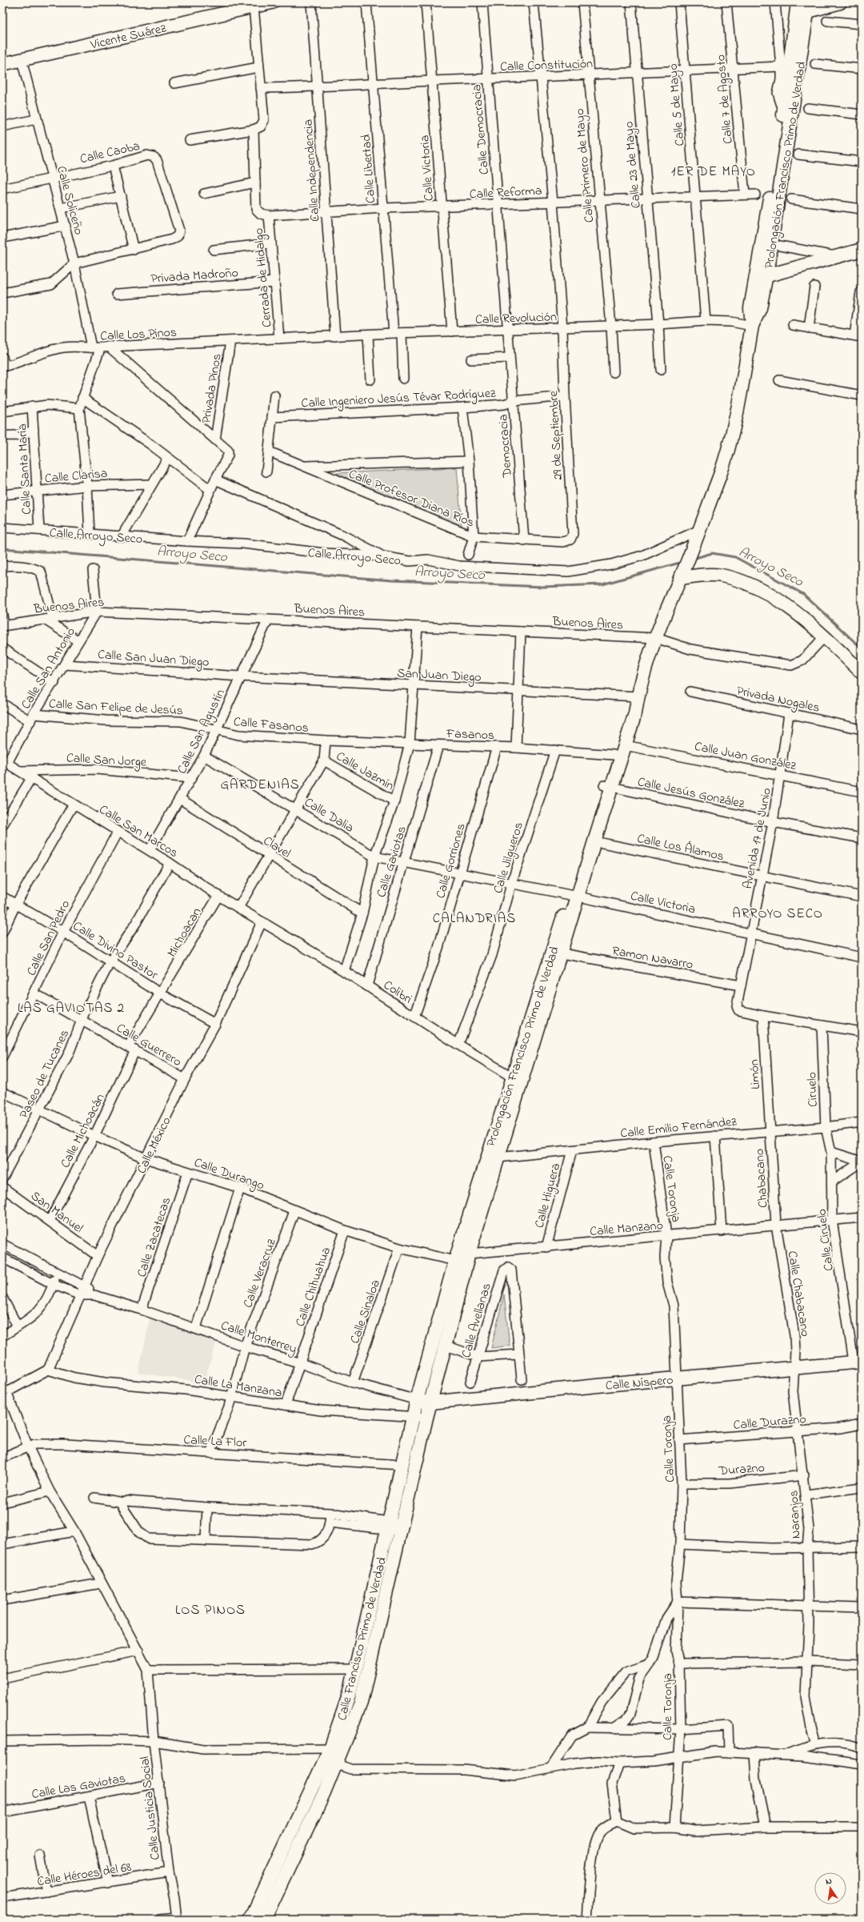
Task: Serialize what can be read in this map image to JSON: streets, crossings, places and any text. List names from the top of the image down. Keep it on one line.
{"streets":{"main road":["Vicente Suárez","Prolongación Francisco Primo de Verdad","Calle Níspero","Calle Francisco Primo de Verdad"],"street":["Calle Constitución","Calle 7 de Agosto","Calle 5 de Mayo","Calle Democracia","Calle Caoba","Calle 23 de Mayo","Calle Primero de Mayo","Calle Victoria","Calle Libertad","Calle Independencia","Calle Reforma","Calle Soliceño","Privada Madroño","Cerrada de Hidalgo","Calle Revolución","Calle Los Pinos","Privada Pinos","Calle Ingeniero Jesús Tévar Rodríguez","29 de Septiembre","Democracia","Calle Santa María","Calle Clarisa","Calle Profesor Diana Ríos","Calle Arroyo Seco","Buenos Aires","Calle San Juan Diego","Calle San Antonio","San Juan Diego","Privada Nogales","Calle San Felipe de Jesús","Calle Fasanos","Calle San Agustín","Fasanos","Calle Juan González","Calle San Jorge","Calle Jazmín","Calle Jesús González","Calle Dalia","Calle San Marcos","Avenida 17 de Junio","Clavel","Calle Los Álamos","Calle Jilgueros","Calle Gorriones","Calle Gaviotas","Michoacan","Calle San Pedro","Calle Divino Pastor","Ramon Navarro","Colibri","Calle Guerrero","Paseo de Tucanes","Limón","Ciruelo","Calle Emilio Fernández","Calle Michoacán","Calle México","Calle Durango","Chabacano","Calle Toronja","Calle Higuera","San Manuel","Calle Manzano","Calle Zacatecas","Calle Ciruelo","Calle Veracruz","Calle Chihuahua","Calle Chabacano","Calle Sinaloa","Calle Avellanas","Calle Monterrey","Calle La Manzana","Calle Durazno","Calle La Flor","Durazno","Naranjos","Calle Las Gaviotas","Calle Justicia Social","Calle Héroes del 68"]},"crossings":[["Vicente Suárez","Calle Soliceño"],["Calle Constitución","Calle 7 de Agosto"],["Calle Constitución","Calle 5 de Mayo"],["Calle Constitución","Calle Democracia"],["Calle Constitución","Calle 23 de Mayo"],["Calle Constitución","Calle Primero de Mayo"],["Calle Constitución","Calle Victoria"],["Calle Constitución","Calle Libertad"],["Calle Constitución","Calle Independencia"],["Calle Constitución","29 de Septiembre"],["Calle 7 de Agosto","Calle Reforma"],["Calle 5 de Mayo","Calle Reforma"],["Calle 5 de Mayo","Calle Revolución"],["Calle Democracia","Calle Reforma"],["Calle Democracia","Calle Revolución"],["Calle Democracia","Democracia"],["Calle Caoba","Calle Soliceño"],["Calle 23 de Mayo","Calle Reforma"],["Calle 23 de Mayo","Calle Revolución"],["Prolongación Francisco Primo de Verdad","Calle Victoria"],["Prolongación Francisco Primo de Verdad","Calle Revolución"],["Prolongación Francisco Primo de Verdad","Calle Arroyo Seco"],["Prolongación Francisco Primo de Verdad","Buenos Aires"],["Prolongación Francisco Primo de Verdad","San Juan Diego"],["Prolongación Francisco Primo de Verdad","Fasanos"],["Prolongación Francisco Primo de Verdad","Calle Juan González"],["Prolongación Francisco Primo de Verdad","Calle Jesús González"],["Prolongación Francisco Primo de Verdad","Calle Los Álamos"],["Prolongación Francisco Primo de Verdad","Ramon Navarro"],["Prolongación Francisco Primo de Verdad","Colibri"],["Prolongación Francisco Primo de Verdad","Calle Emilio Fernández"],["Prolongación Francisco Primo de Verdad","Calle Durango"],["Prolongación Francisco Primo de Verdad","Calle Manzano"],["Prolongación Francisco Primo de Verdad","Calle Monterrey"],["Prolongación Francisco Primo de Verdad","Calle Níspero"],["Prolongación Francisco Primo de Verdad","Calle Francisco Primo de Verdad"],["Calle Primero de Mayo","Calle Reforma"],["Calle Primero de Mayo","Calle Revolución"],["Calle Victoria","Calle Reforma"],["Calle Victoria","Calle Revolución"],["Calle Victoria","Calle Dalia"],["Calle Victoria","Avenida 17 de Junio"],["Calle Victoria","Calle Jilgueros"],["Calle Victoria","Calle Gorriones"],["Calle Victoria","Calle Gaviotas"],["Calle Libertad","Calle Reforma"],["Calle Libertad","Calle Revolución"],["Calle Independencia","Calle Reforma"],["Calle Independencia","Calle Revolución"],["Calle Reforma","Cerrada de Hidalgo"],["Calle Reforma","29 de Septiembre"],["Calle Soliceño","Calle Los Pinos"],["Privada Madroño","Cerrada de Hidalgo"],["Cerrada de Hidalgo","Calle Revolución"],["Cerrada de Hidalgo","Calle Los Pinos"],["Calle Revolución","Calle Los Pinos"],["Calle Revolución","29 de Septiembre"],["Calle Revolución","Democracia"],["Calle Los Pinos","Privada Pinos"],["Calle Ingeniero Jesús Tévar Rodríguez","29 de Septiembre"],["Calle Ingeniero Jesús Tévar Rodríguez","Democracia"],["29 de Septiembre","Calle Profesor Diana Ríos"],["Democracia","Calle Profesor Diana Ríos"],["Calle Santa María","Calle Clarisa"],["Calle Santa María","Calle Arroyo Seco"],["Buenos Aires","Calle San Antonio"],["Buenos Aires","Calle San Agustín"],["Calle San Juan Diego","Calle San Antonio"],["Calle San Juan Diego","San Juan Diego"],["Calle San Juan Diego","Calle San Agustín"],["Calle San Antonio","Calle San Felipe de Jesús"],["Calle San Antonio","Calle San Marcos"],["San Juan Diego","Calle San Agustín"],["Privada Nogales","Avenida 17 de Junio"],["Calle San Felipe de Jesús","Calle Fasanos"],["Calle San Felipe de Jesús","Calle San Agustín"],["Calle Fasanos","Calle San Agustín"],["Calle Fasanos","Fasanos"],["Calle San Agustín","Calle San Jorge"],["Calle San Agustín","Calle Dalia"],["Calle San Agustín","Calle San Marcos"],["Calle San Agustín","Clavel"],["Fasanos","Calle Jilgueros"],["Fasanos","Calle Gorriones"],["Fasanos","Calle Gaviotas"],["Calle Juan González","Avenida 17 de Junio"],["Calle San Jorge","Calle San Marcos"],["Calle Jesús González","Avenida 17 de Junio"],["Calle San Marcos","Michoacan"],["Calle San Marcos","Calle San Pedro"],["Calle San Marcos","Colibri"],["Calle San Marcos","Paseo de Tucanes"],["Calle San Marcos","Calle México"],["Avenida 17 de Junio","Calle Los Álamos"],["Avenida 17 de Junio","Ramon Navarro"],["Avenida 17 de Junio","Limón"],["Calle Jilgueros","Colibri"],["Calle Gorriones","Colibri"],["Calle Gaviotas","Colibri"],["Michoacan","Calle Divino Pastor"],["Michoacan","Calle Guerrero"],["Michoacan","Calle Michoacán"],["Calle San Pedro","Calle Divino Pastor"],["Calle San Pedro","Calle Guerrero"],["Calle Divino Pastor","Paseo de Tucanes"],["Calle Divino Pastor","Calle México"],["Colibri","Calle México"],["Calle Guerrero","Paseo de Tucanes"],["Calle Guerrero","Calle Michoacán"],["Calle Guerrero","Calle México"],["Paseo de Tucanes","Calle Durango"],["Limón","Calle Emilio Fernández"],["Limón","Chabacano"],["Ciruelo","Calle Emilio Fernández"],["Ciruelo","Calle Ciruelo"],["Calle Emilio Fernández","Chabacano"],["Calle Emilio Fernández","Calle Toronja"],["Calle Emilio Fernández","Calle Higuera"],["Calle Michoacán","Calle Durango"],["Calle Michoacán","San Manuel"],["Calle México","Calle Durango"],["Calle México","San Manuel"],["Calle México","Calle Monterrey"],["Calle México","Calle La Manzana"],["Calle Durango","Calle Zacatecas"],["Calle Durango","Calle Veracruz"],["Calle Durango","Calle Chihuahua"],["Calle Durango","Calle Sinaloa"],["Chabacano","Calle Manzano"],["Chabacano","Calle Chabacano"],["Calle Toronja","Calle Manzano"],["Calle Toronja","Calle Níspero"],["Calle Toronja","Calle Durazno"],["Calle Toronja","Durazno"],["Calle Higuera","Calle Manzano"],["Calle Manzano","Calle Ciruelo"],["Calle Manzano","Calle Chabacano"],["Calle Zacatecas","Calle Monterrey"],["Calle Ciruelo","Calle Níspero"],["Calle Veracruz","Calle Monterrey"],["Calle Veracruz","Calle La Manzana"],["Calle Veracruz","Calle La Flor"],["Calle Chihuahua","Calle Monterrey"],["Calle Chihuahua","Calle La Manzana"],["Calle Chabacano","Calle Níspero"],["Calle Chabacano","Naranjos"],["Calle Sinaloa","Calle Monterrey"],["Calle Monterrey","Calle Níspero"],["Calle Monterrey","Calle Francisco Primo de Verdad"],["Calle Níspero","Naranjos"],["Calle Níspero","Calle Francisco Primo de Verdad"],["Calle La Manzana","Calle Francisco Primo de Verdad"],["Calle Durazno","Naranjos"],["Calle La Flor","Calle Francisco Primo de Verdad"],["Durazno","Naranjos"],["Calle Las Gaviotas","Calle Justicia Social"],["Calle Justicia Social","Calle Héroes del 68"]],"districts":["1ER DE MAYO","GARDENIAS","ARROYO SECO","CALANDRIAS","LAS GAVIOTAS 2","LOS PINOS"],"water":["Arroyo Seco"],"north":"top"}
